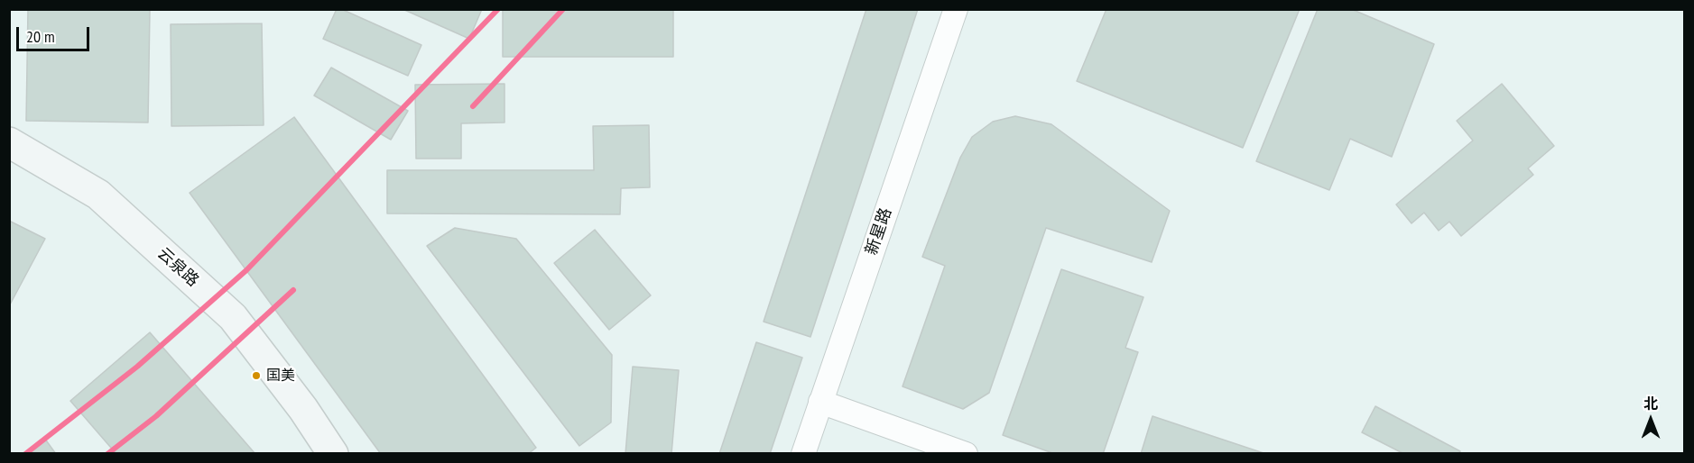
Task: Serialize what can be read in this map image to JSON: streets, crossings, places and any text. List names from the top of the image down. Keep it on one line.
{"streets":{"main road":["云泉路"],"street":["新星路"]},"places":["国美"],"scale_bar":"20 m","north":"top"}
